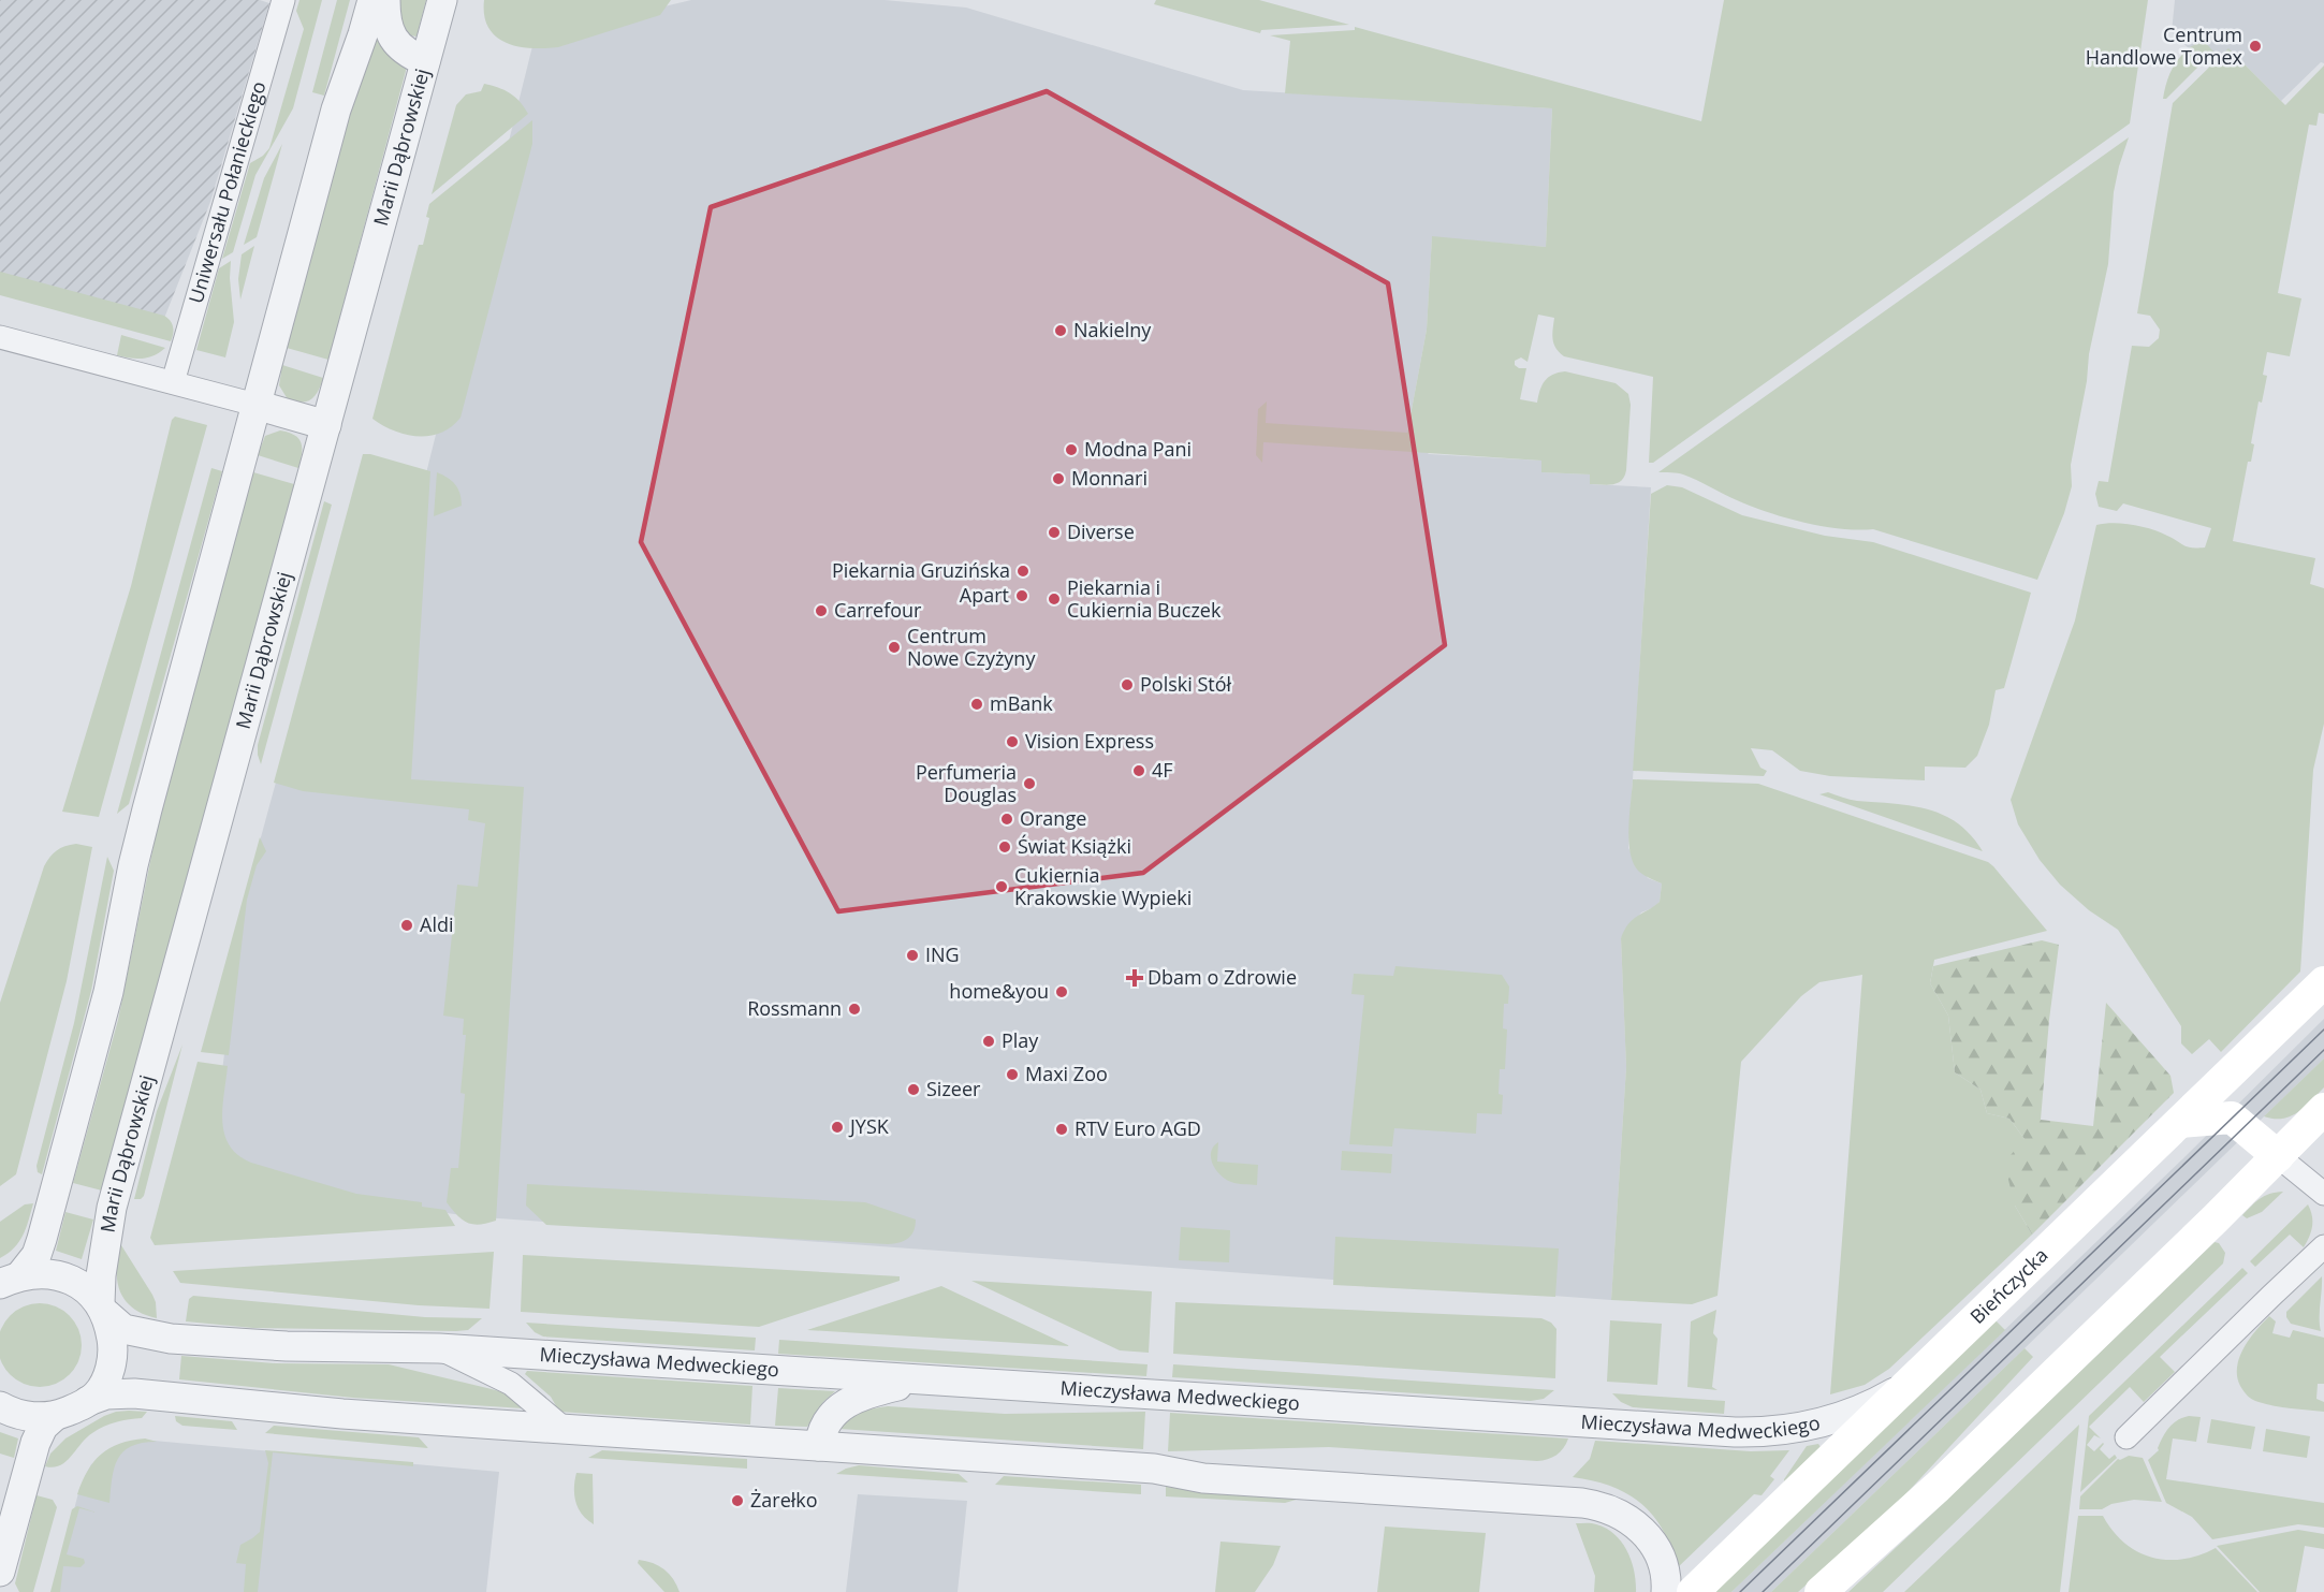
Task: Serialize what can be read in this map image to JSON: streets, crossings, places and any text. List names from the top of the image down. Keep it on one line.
{"streets":{"main road":["Bieńczycka"],"street":["Marii Dąbrowskiej","Uniwersału Połanieckiego","Mieczysława Medweckiego"]},"crossings":[["Marii Dąbrowskiej","Mieczysława Medweckiego"],["Bieńczycka","Mieczysława Medweckiego"]],"places":{"other":["Centrum Handlowe Tomex","Nakielny","Modna Pani","Monnari","Diverse","Piekarnia Gruzińska","Apart","Piekarnia i Cukiernia Buczek","Carrefour","Centrum Nowe Czyżyny","Polski Stół","mBank","Vision Express","4F","Perfumeria Douglas","Orange","Świat Książki","Cukiernia Krakowskie Wypieki","Aldi","ING","home&you","Rossmann","Play","Maxi Zoo","Sizeer","JYSK","RTV Euro AGD","Żarełko"],"health":["Dbam o Zdrowie"]}}
